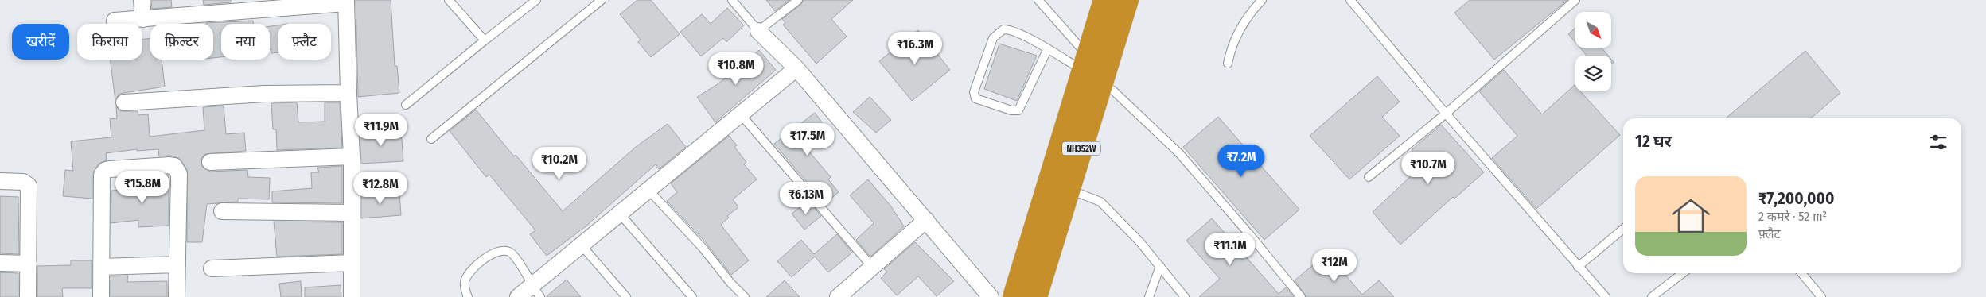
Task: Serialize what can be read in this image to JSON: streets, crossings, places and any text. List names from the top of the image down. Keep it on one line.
{"streets":{"highway":["NH352W"]},"north":"bottom right","page":{"chip":["खरीदें","किराया","फ़िल्टर","नया","फ़्लैट"],"price":["₹16.3M","₹10.8M","₹11.9M","₹17.5M","₹7.2M","₹10.2M","₹10.7M","₹15.8M","₹12.8M","₹6.13M","₹11.1M","₹12M"],"heading":"12 घर","list":[{"name":"₹7,200,000","note":"2 कमरे · 52 m² · फ़्लैट"}]}}
